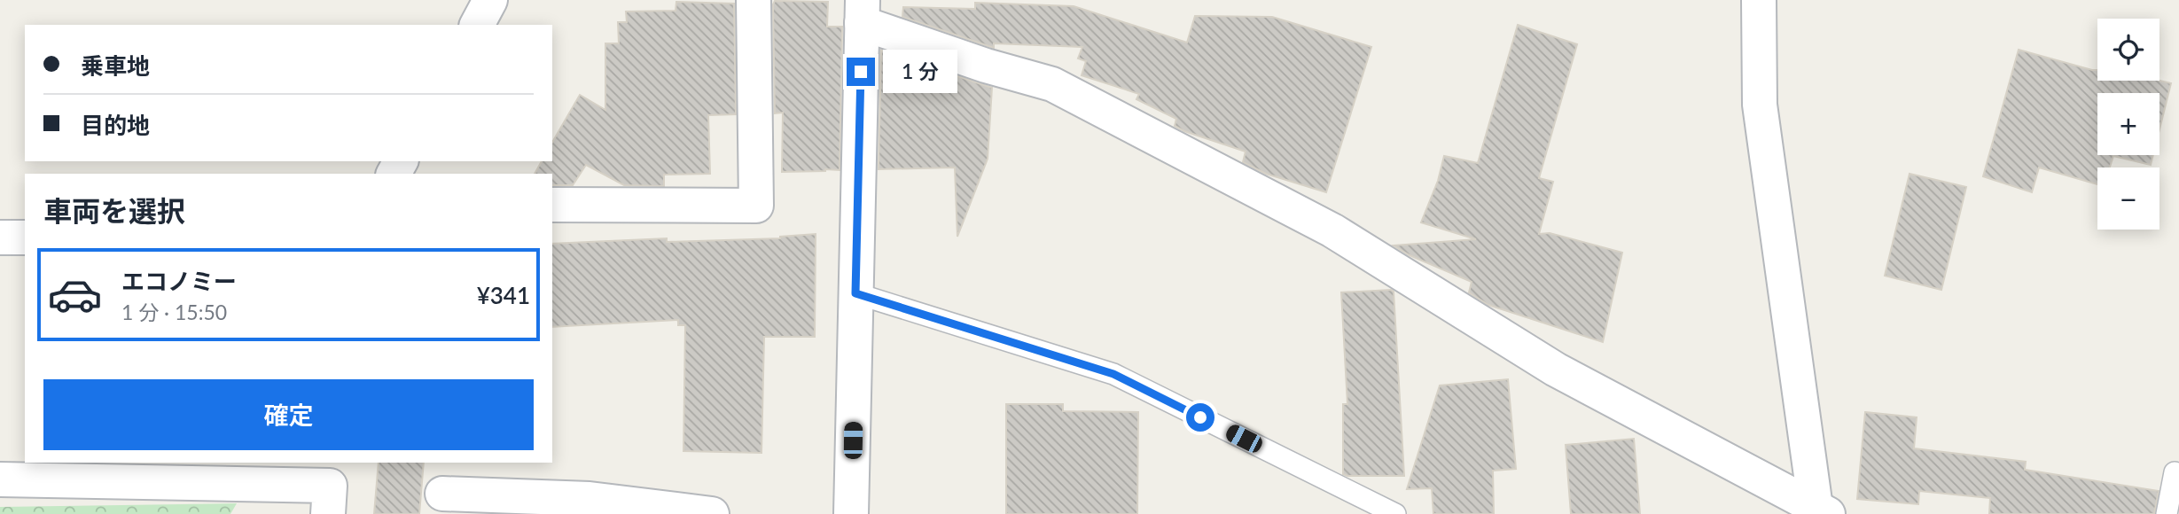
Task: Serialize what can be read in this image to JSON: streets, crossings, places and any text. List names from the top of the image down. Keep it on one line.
{"page":{"map_buttons":["+","−"],"banner":["乗車地","目的地"],"bubble":"1 分","heading":"車両を選択","list":[{"name":"エコノミー","note":"1 分 · 15:50","value":"¥341"}],"buttons":"確定"}}
